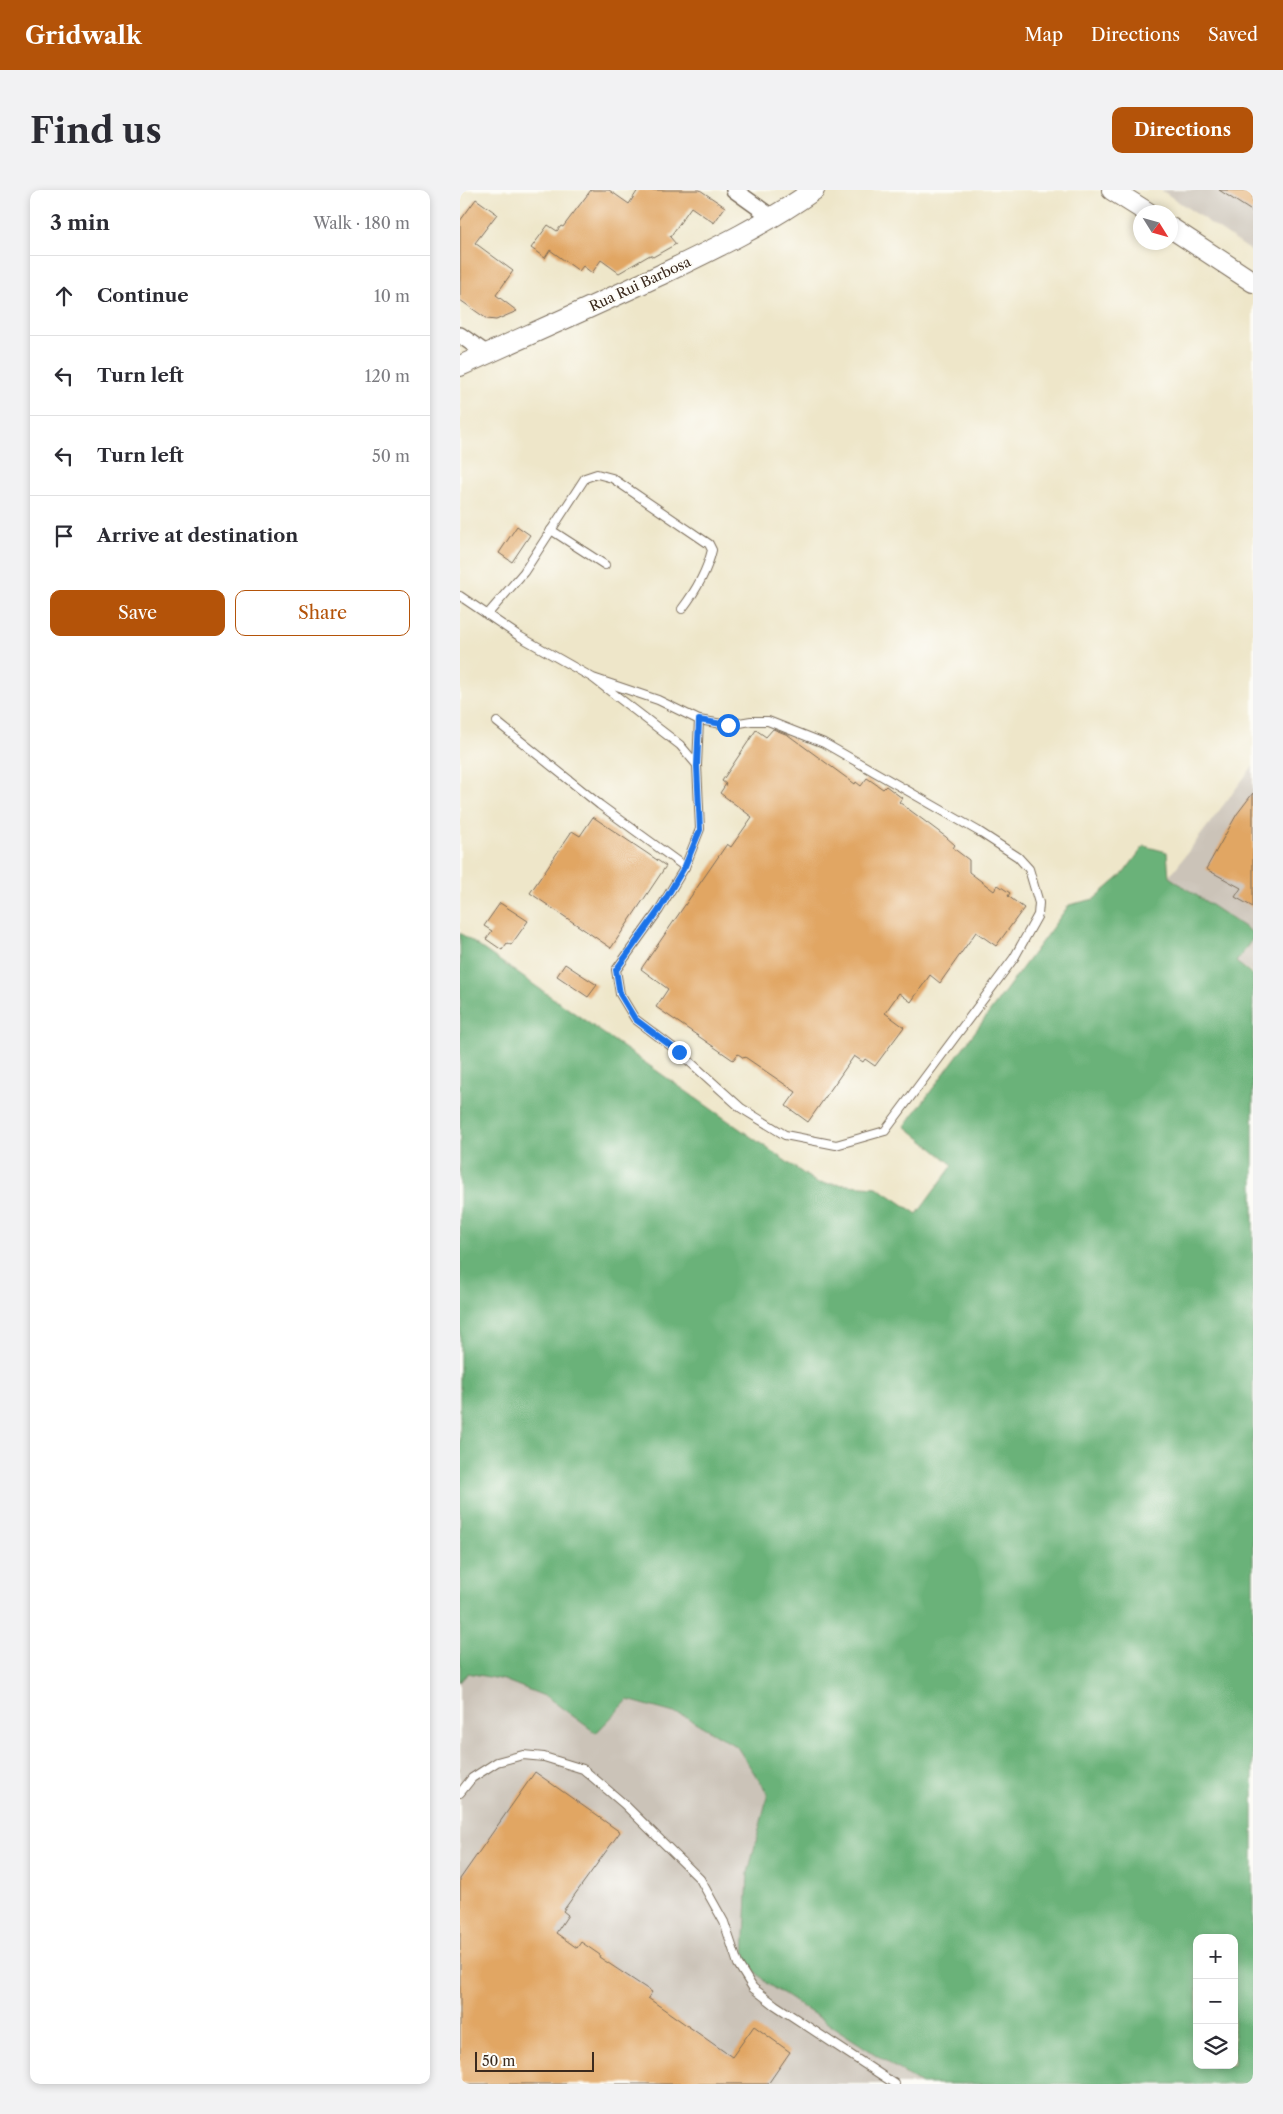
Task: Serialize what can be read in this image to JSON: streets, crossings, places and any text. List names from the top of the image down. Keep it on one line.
{"streets":{"main road":["Rua Rui Barbosa"]},"scale_bar":"50 m","north":"bottom right","page":{"header":"Gridwalk","nav":["Map","Directions","Saved"],"buttons":["Directions",["Save","Share"]],"title":"Find us","heading":["3 min","Walk · 180 m"],"list":[["Continue","10 m"],["Turn left","120 m"],["Turn left","50 m"],"Arrive at destination"],"map_buttons":["+","−"],"scale":"50 m"}}
